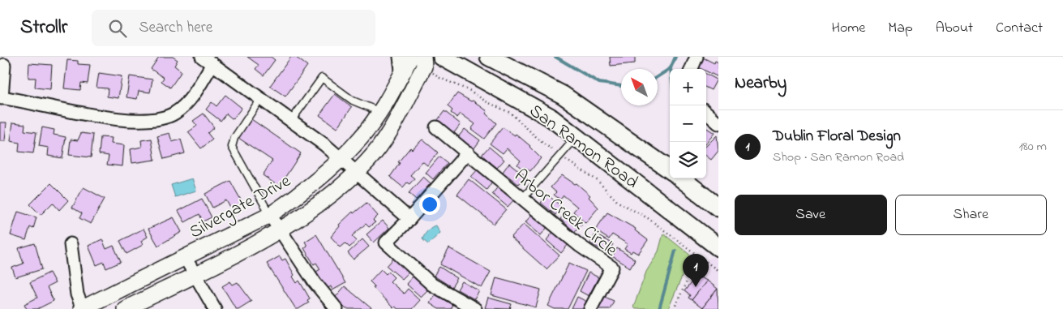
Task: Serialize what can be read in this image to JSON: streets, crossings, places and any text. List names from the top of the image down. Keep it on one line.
{"streets":{"main road":["San Ramon Road"],"street":["Silvergate Drive","Arbor Creek Circle"]},"north":"top left","page":{"header":"Strollr","search":"Search here","nav":["Home","Map","About","Contact"],"heading":"Nearby","map_buttons":["+","−"],"list":[{"mark":"1","name":"Dublin Floral Design","note":"Shop · San Ramon Road","value":"180 m"}],"buttons":["Save","Share"],"pins":"1"}}
